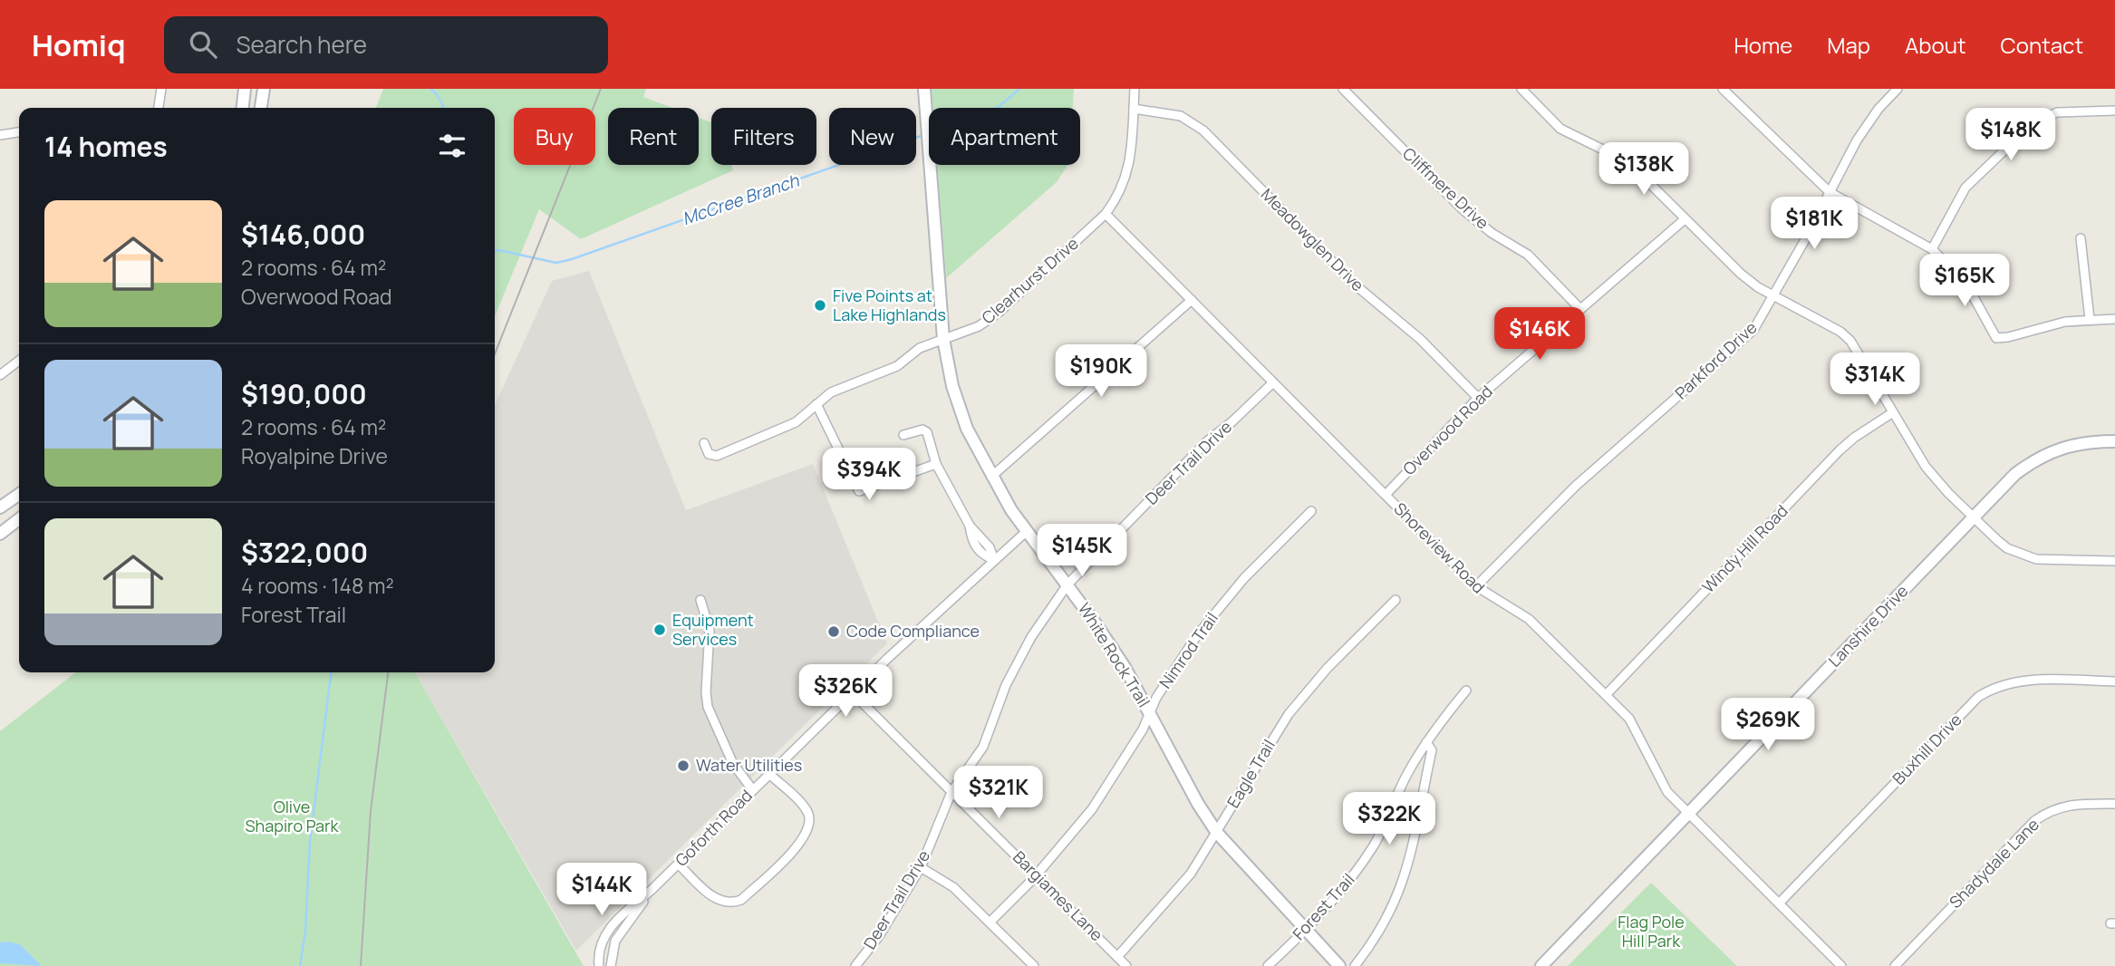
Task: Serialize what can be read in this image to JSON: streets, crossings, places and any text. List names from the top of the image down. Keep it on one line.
{"streets":{"street":["Cliffmere Drive","Meadowglen Drive","Clearhurst Drive","Parkford Drive","Overwood Road","Deer Trail Drive","Shoreview Road","Windy Hill Road","Lanshire Drive","Nimrod Trail","White Rock Trail","Buxhill Drive","Eagle Trail","Goforth Road","Shadydale Lane","Bargiames Lane","Forest Trail"]},"crossings":[["Cliffmere Drive","Overwood Road"],["Meadowglen Drive","Clearhurst Drive"],["Meadowglen Drive","Overwood Road"],["Clearhurst Drive","Shoreview Road"],["Clearhurst Drive","White Rock Trail"],["Parkford Drive","Shoreview Road"],["Overwood Road","Shoreview Road"],["Deer Trail Drive","Shoreview Road"],["Deer Trail Drive","White Rock Trail"],["Deer Trail Drive","Bargiames Lane"],["Shoreview Road","Windy Hill Road"],["Shoreview Road","Lanshire Drive"],["Shoreview Road","Buxhill Drive"],["Nimrod Trail","White Rock Trail"],["Nimrod Trail","Bargiames Lane"],["White Rock Trail","Eagle Trail"],["White Rock Trail","Goforth Road"],["White Rock Trail","Forest Trail"],["Eagle Trail","Bargiames Lane"],["Goforth Road","Bargiames Lane"]],"water":["McCree Branch"],"parks":["Olive Shapiro Park","Flag Pole Hill Park"],"places":["Five Points at Lake Highlands","Equipment Services","Code Compliance","Water Utilities"],"page":{"header":"Homiq","search":"Search here","nav":["Home","Map","About","Contact"],"price":["$148K","$138K","$181K","$165K","$146K","$190K","$314K","$394K","$145K","$326K","$269K","$321K","$322K","$144K"],"chip":["Buy","Rent","Filters","New","Apartment"],"heading":"14 homes","list":[{"name":"$146,000","note":"2 rooms · 64 m² · Overwood Road"},{"name":"$190,000","note":"2 rooms · 64 m² · Royalpine Drive"},{"name":"$322,000","note":"4 rooms · 148 m² · Forest Trail"}]}}
